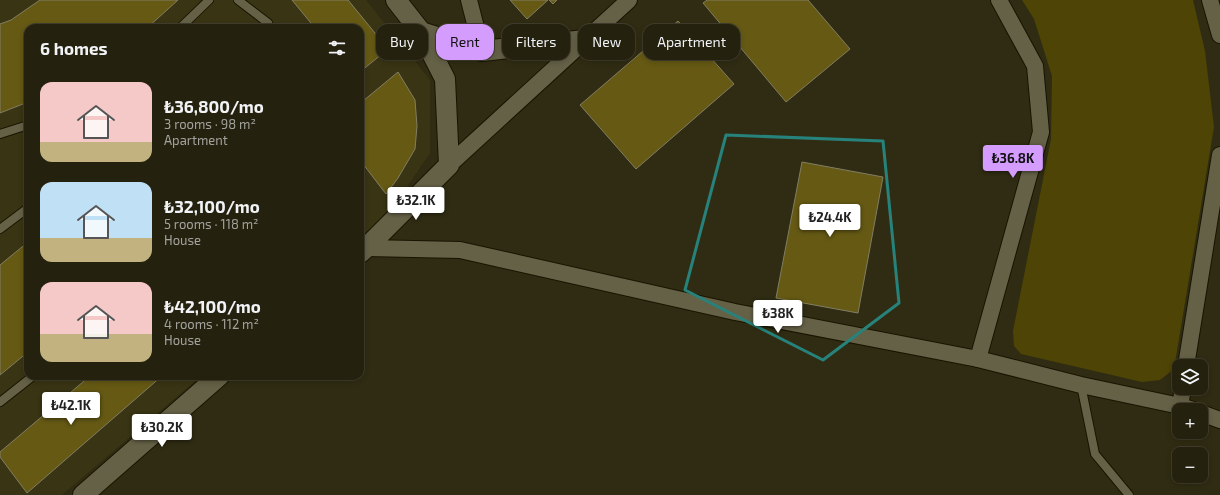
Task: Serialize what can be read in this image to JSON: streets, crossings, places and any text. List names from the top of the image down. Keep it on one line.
{"page":{"chip":["Buy","Rent","Filters","New","Apartment"],"heading":"6 homes","list":[{"name":"₺36,800/mo","note":"3 rooms · 98 m² · Apartment"},{"name":"₺32,100/mo","note":"5 rooms · 118 m² · House"},{"name":"₺42,100/mo","note":"4 rooms · 112 m² · House"}],"price":["₺36.8K","₺32.1K","₺24.4K","₺38K","₺42.1K","₺30.2K"],"map_buttons":["+","−"]}}
